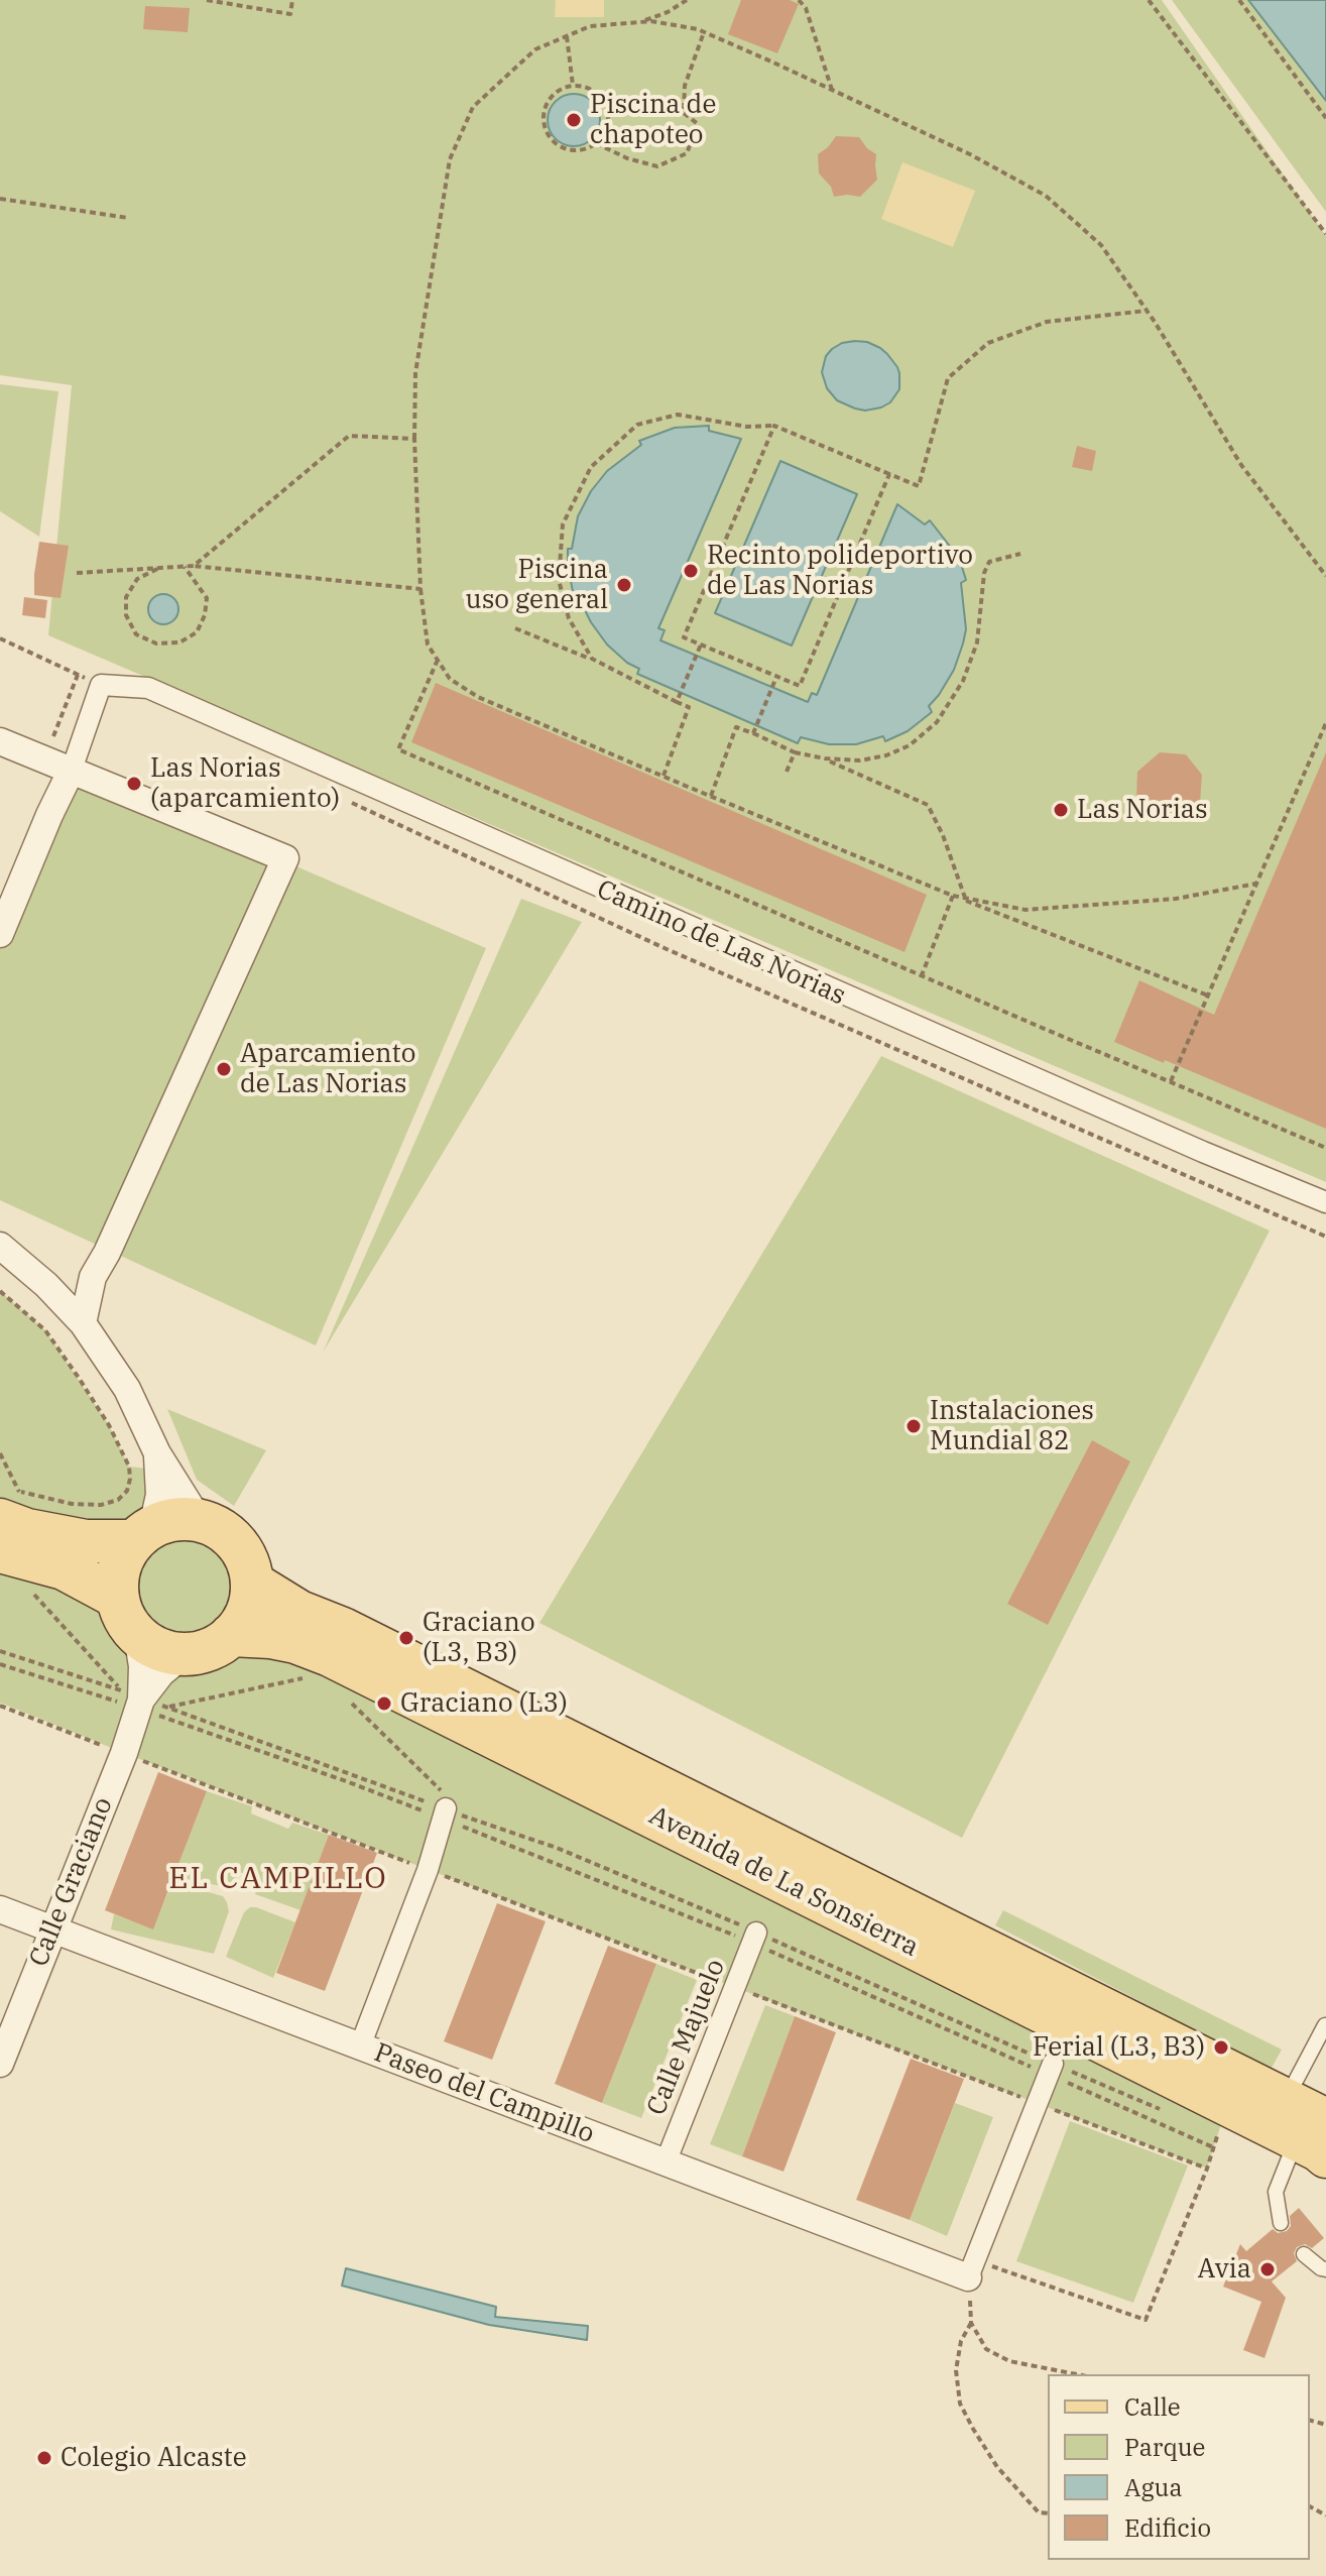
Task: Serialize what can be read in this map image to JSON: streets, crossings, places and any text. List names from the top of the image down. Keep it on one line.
{"streets":{"main road":["Avenida de La Sonsierra"],"street":["Camino de Las Norias","Calle Graciano","Calle Majuelo","Paseo del Campillo"]},"crossings":[["Calle Graciano","Avenida de La Sonsierra"],["Calle Graciano","Paseo del Campillo"],["Calle Majuelo","Paseo del Campillo"]],"districts":["EL CAMPILLO"],"places":["Piscina de chapoteo","Recinto polideportivo de Las Norias","Piscina uso general","Las Norias (aparcamiento)","Las Norias","Aparcamiento de Las Norias","Instalaciones Mundial 82","Graciano (L3, B3)","Graciano (L3)","Ferial (L3, B3)","Avia","Colegio Alcaste"],"legend":["Calle","Parque","Agua","Edificio"]}
